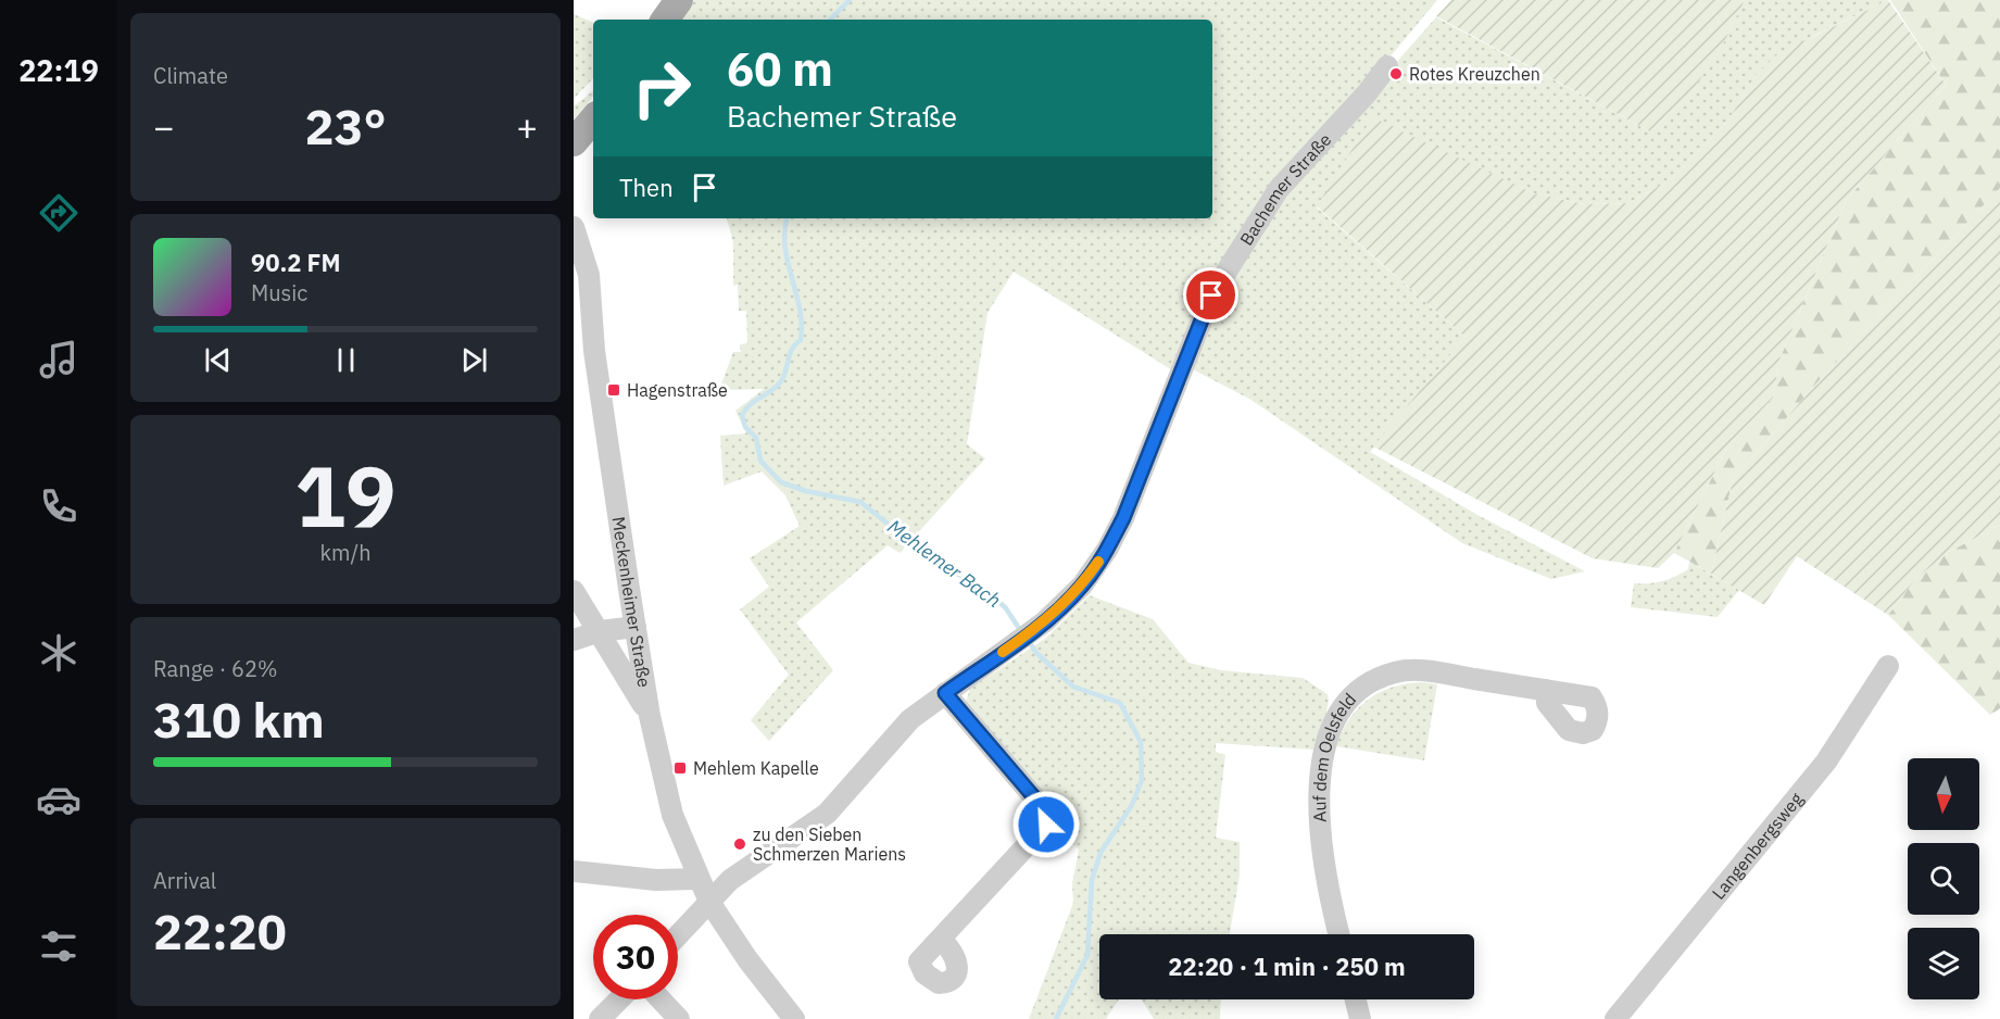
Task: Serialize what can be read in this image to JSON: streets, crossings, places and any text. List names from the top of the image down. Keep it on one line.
{"streets":{"street":["Bachemer Straße","Meckenheimer Straße","Auf dem Oelsfeld","Langenbergsweg"]},"crossings":[["Bachemer Straße","Meckenheimer Straße"]],"water":["Mehlemer Bach"],"places":{"other":["Rotes Kreuzchen","zu den Sieben Schmerzen Mariens"],"transit":["Hagenstraße","Mehlem Kapelle"]},"north":"bottom","page":{"tabs":"22:19","tile":["Climate",["19","km/h"],["Range · 62%","310 km"],["Arrival","22:20"]],"turn":["60 m","Bachemer Straße"],"heat":["−","23°","+"],"then":"Then","song":["90.2 FM","Music"],"limit":"30","trip":"22:20 · 1 min · 250 m"}}
